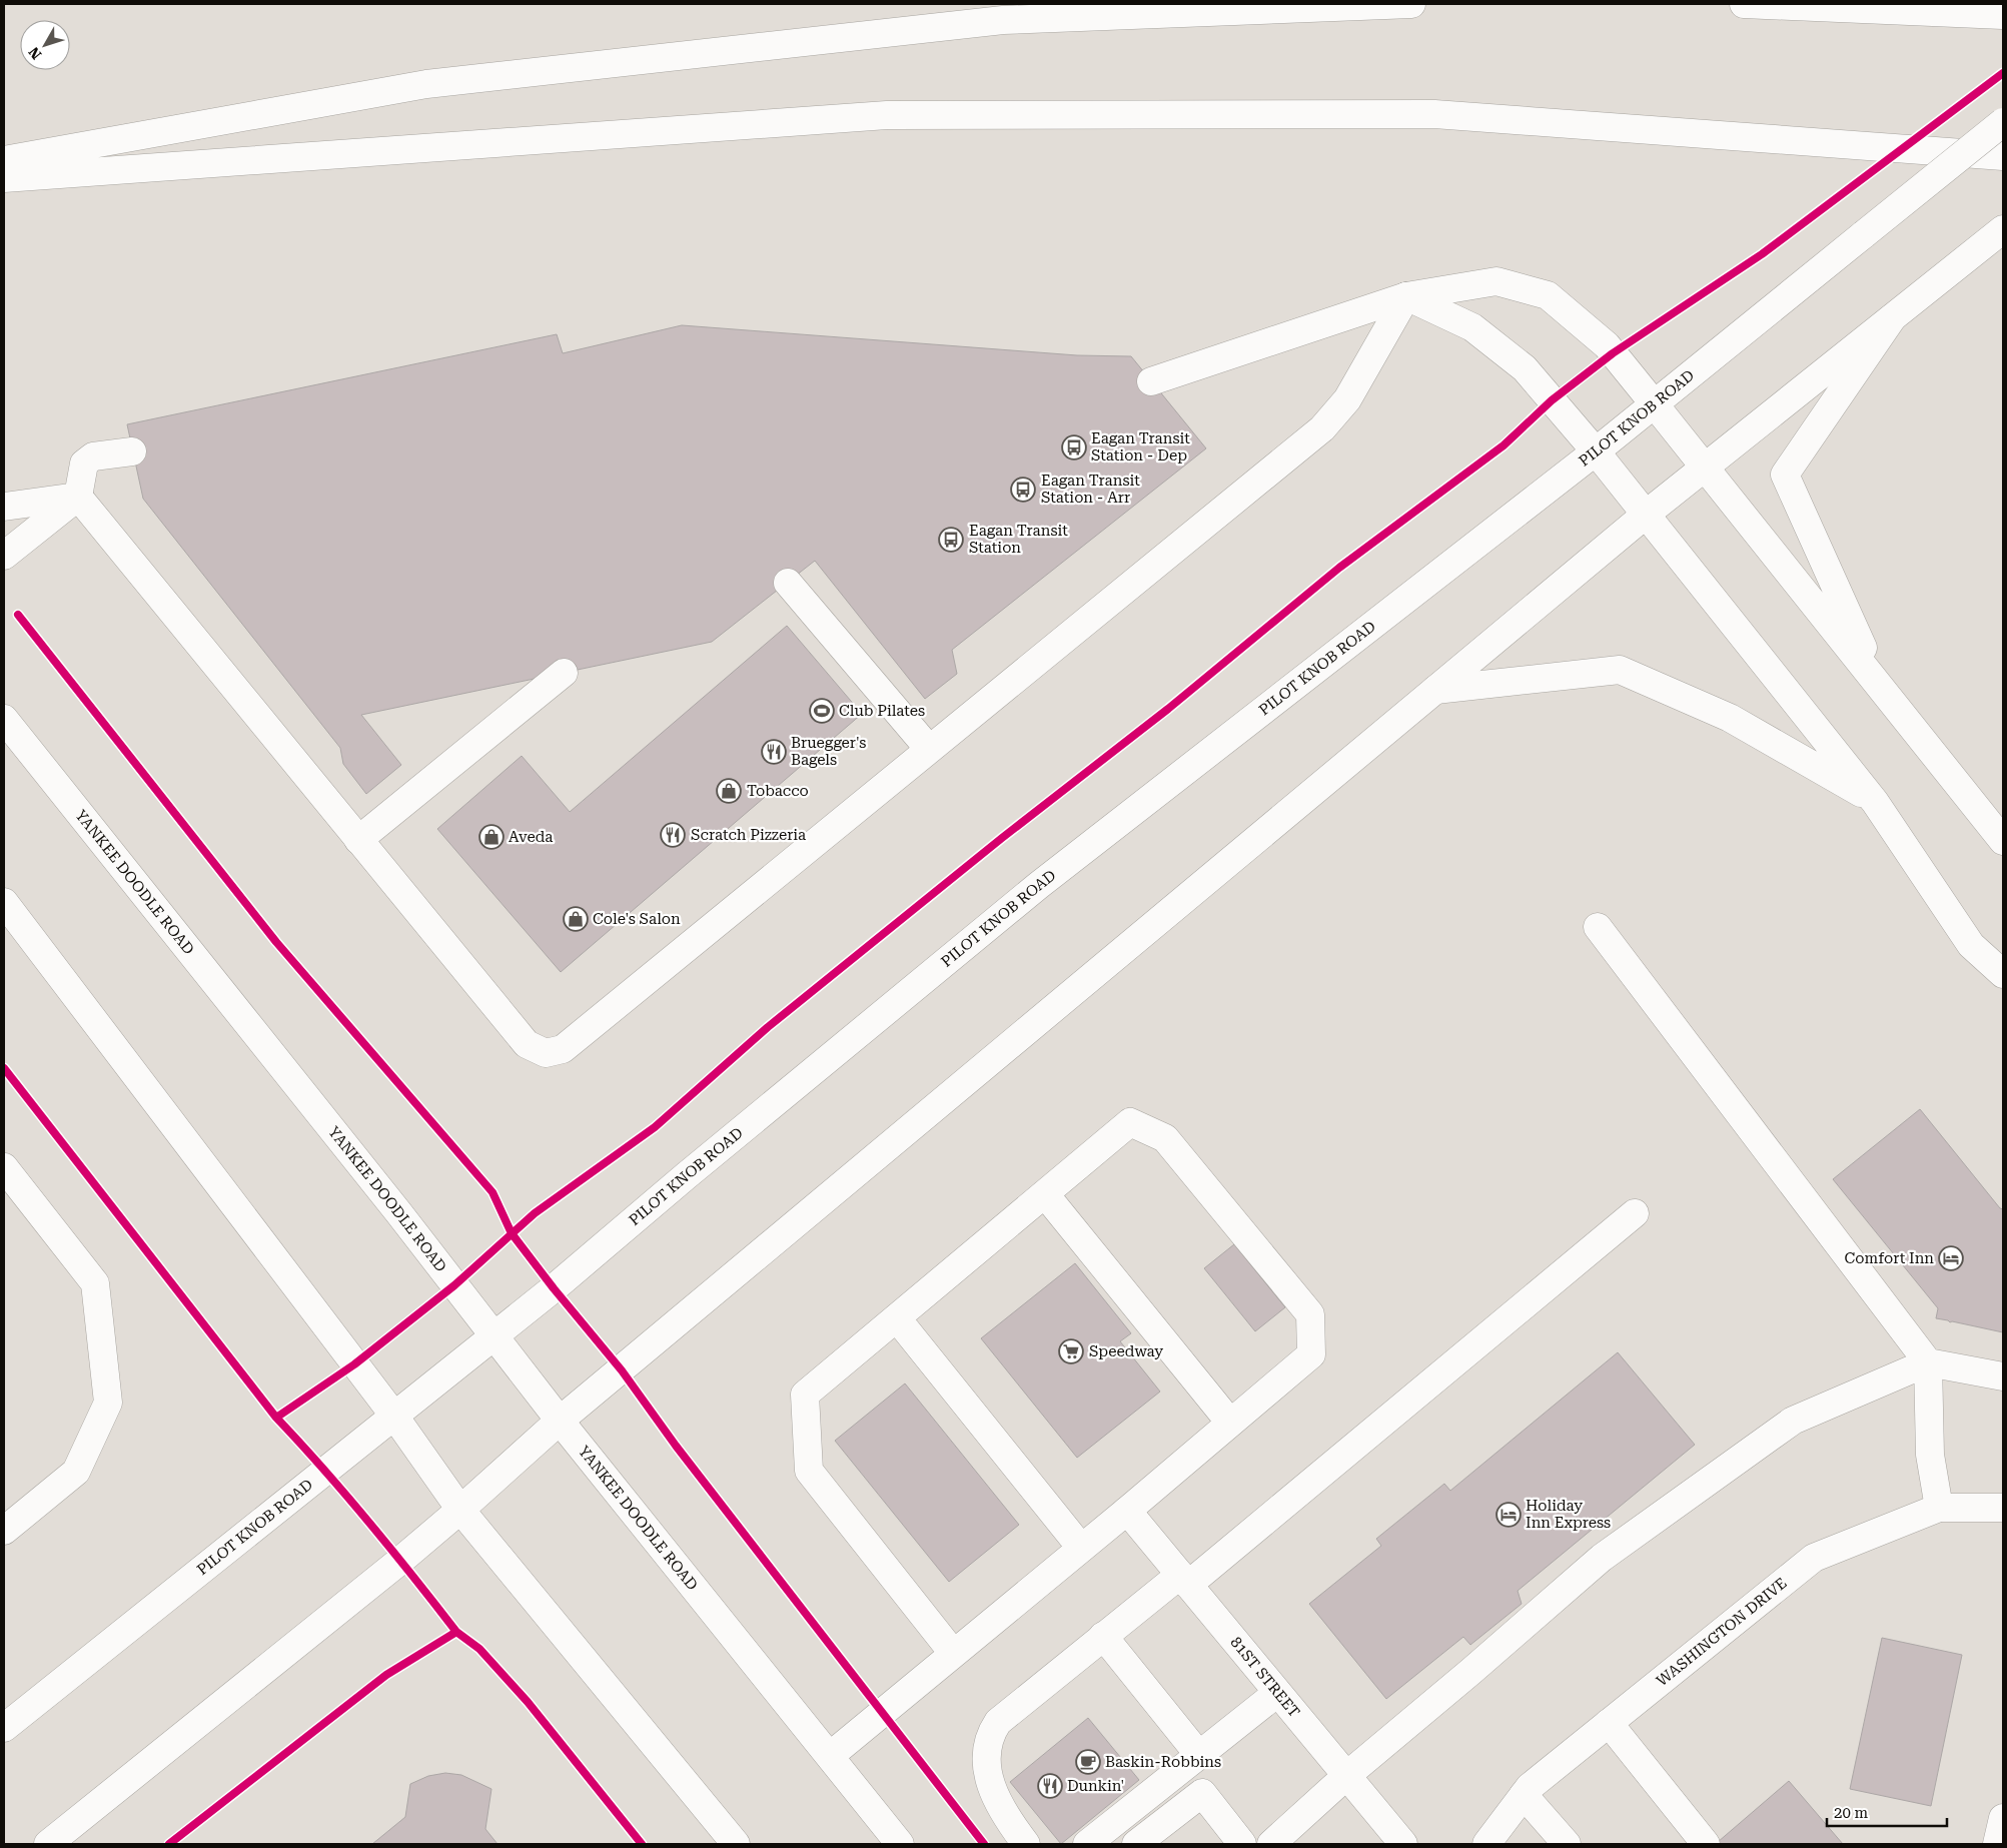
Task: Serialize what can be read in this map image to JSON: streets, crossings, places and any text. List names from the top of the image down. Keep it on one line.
{"streets":{"main road":["PILOT KNOB ROAD","YANKEE DOODLE ROAD","WASHINGTON DRIVE","81ST STREET"]},"crossings":[["PILOT KNOB ROAD","YANKEE DOODLE ROAD"]],"places":{"bus stop":["Eagan Transit Station - Dep","Eagan Transit Station - Arr","Eagan Transit Station"],"sports":["Club Pilates"],"restaurant":["Bruegger's Bagels","Scratch Pizzeria","Dunkin'"],"shop":["Tobacco","Aveda","Cole's Salon"],"hotel":["Comfort Inn","Holiday Inn Express"],"supermarket":["Speedway"],"cafe":["Baskin-Robbins"]},"scale_bar":"20 m","north":"bottom left"}
